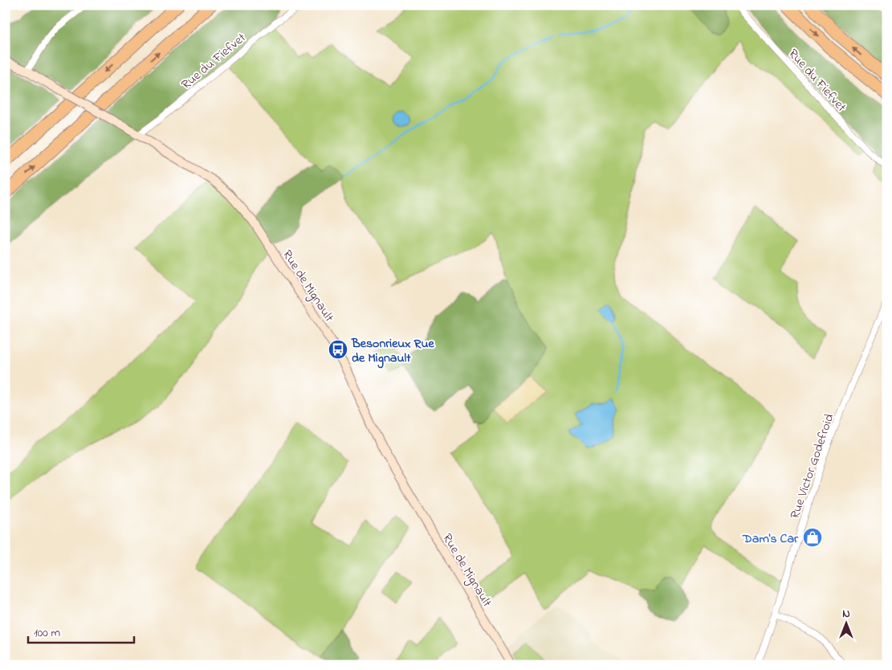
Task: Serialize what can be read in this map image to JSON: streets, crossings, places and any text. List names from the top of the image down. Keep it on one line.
{"streets":{"street":["Rue du Fiefvet","Rue de Mignault","Rue Victor Godefroid"]},"crossings":[["Rue du Fiefvet","Rue de Mignault"]],"places":{"bus stop":["Besonrieux Rue de Mignault"],"shop":["Dam's Car"]},"scale_bar":"100 m","north":"top"}
